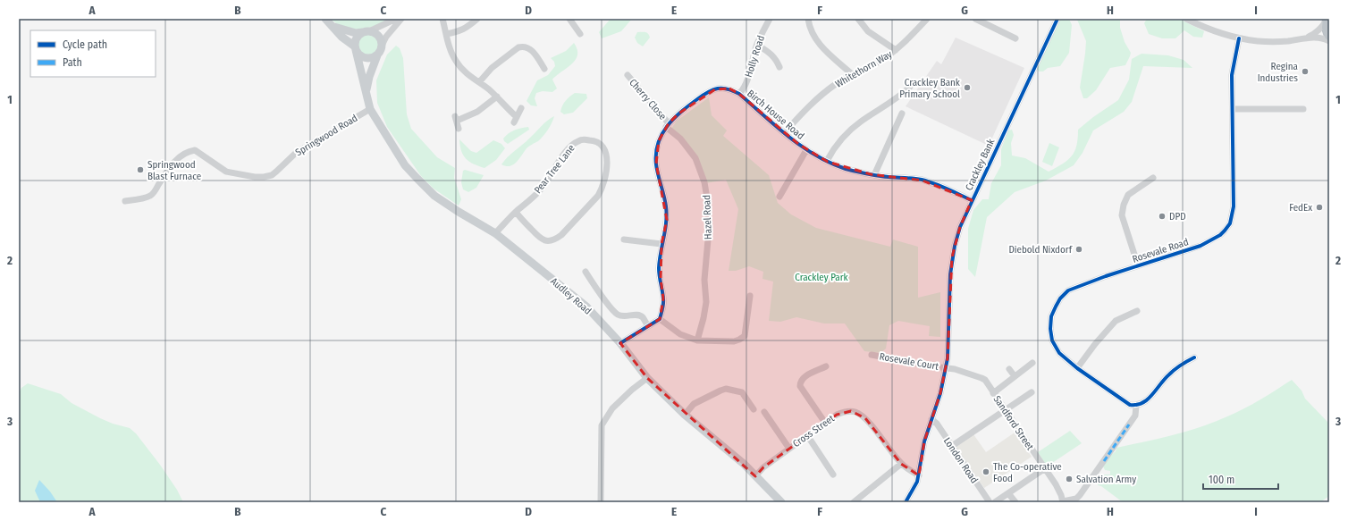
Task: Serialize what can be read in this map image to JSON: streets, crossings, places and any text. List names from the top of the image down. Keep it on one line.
{"streets":{"main road":["Audley Road"],"street":["Holly Road","Whitethorn Way","Cherry Close","Birch House Road","Springwood Road","Crackley Bank","Pear Tree Lane","Hazel Road","Rosevale Road","Rosevale Court","Sandford Street","Cross Street","London Road"]},"crossings":[["Holly Road","Birch House Road"],["Whitethorn Way","Birch House Road"],["Cherry Close","Birch House Road"],["Cherry Close","Hazel Road"],["Birch House Road","Crackley Bank"],["Birch House Road","Hazel Road"],["Springwood Road","Audley Road"],["Crackley Bank","Rosevale Court"],["Crackley Bank","Sandford Street"],["Crackley Bank","Cross Street"],["Crackley Bank","London Road"],["Pear Tree Lane","Audley Road"],["Audley Road","Cross Street"],["Rosevale Court","Sandford Street"]],"parks":["Crackley Park"],"places":["Regina Industries","Crackley Bank Primary School","Springwood Blast Furnace","FedEx","DPD","Diebold Nixdorf","The Co-operative Food","Salvation Army"],"legend":["Cycle path","Path"],"scale_bar":"100 m","grid":{"columns":["A","B","C","D","E","F","G","H","I"],"rows":["1","2","3"]}}
